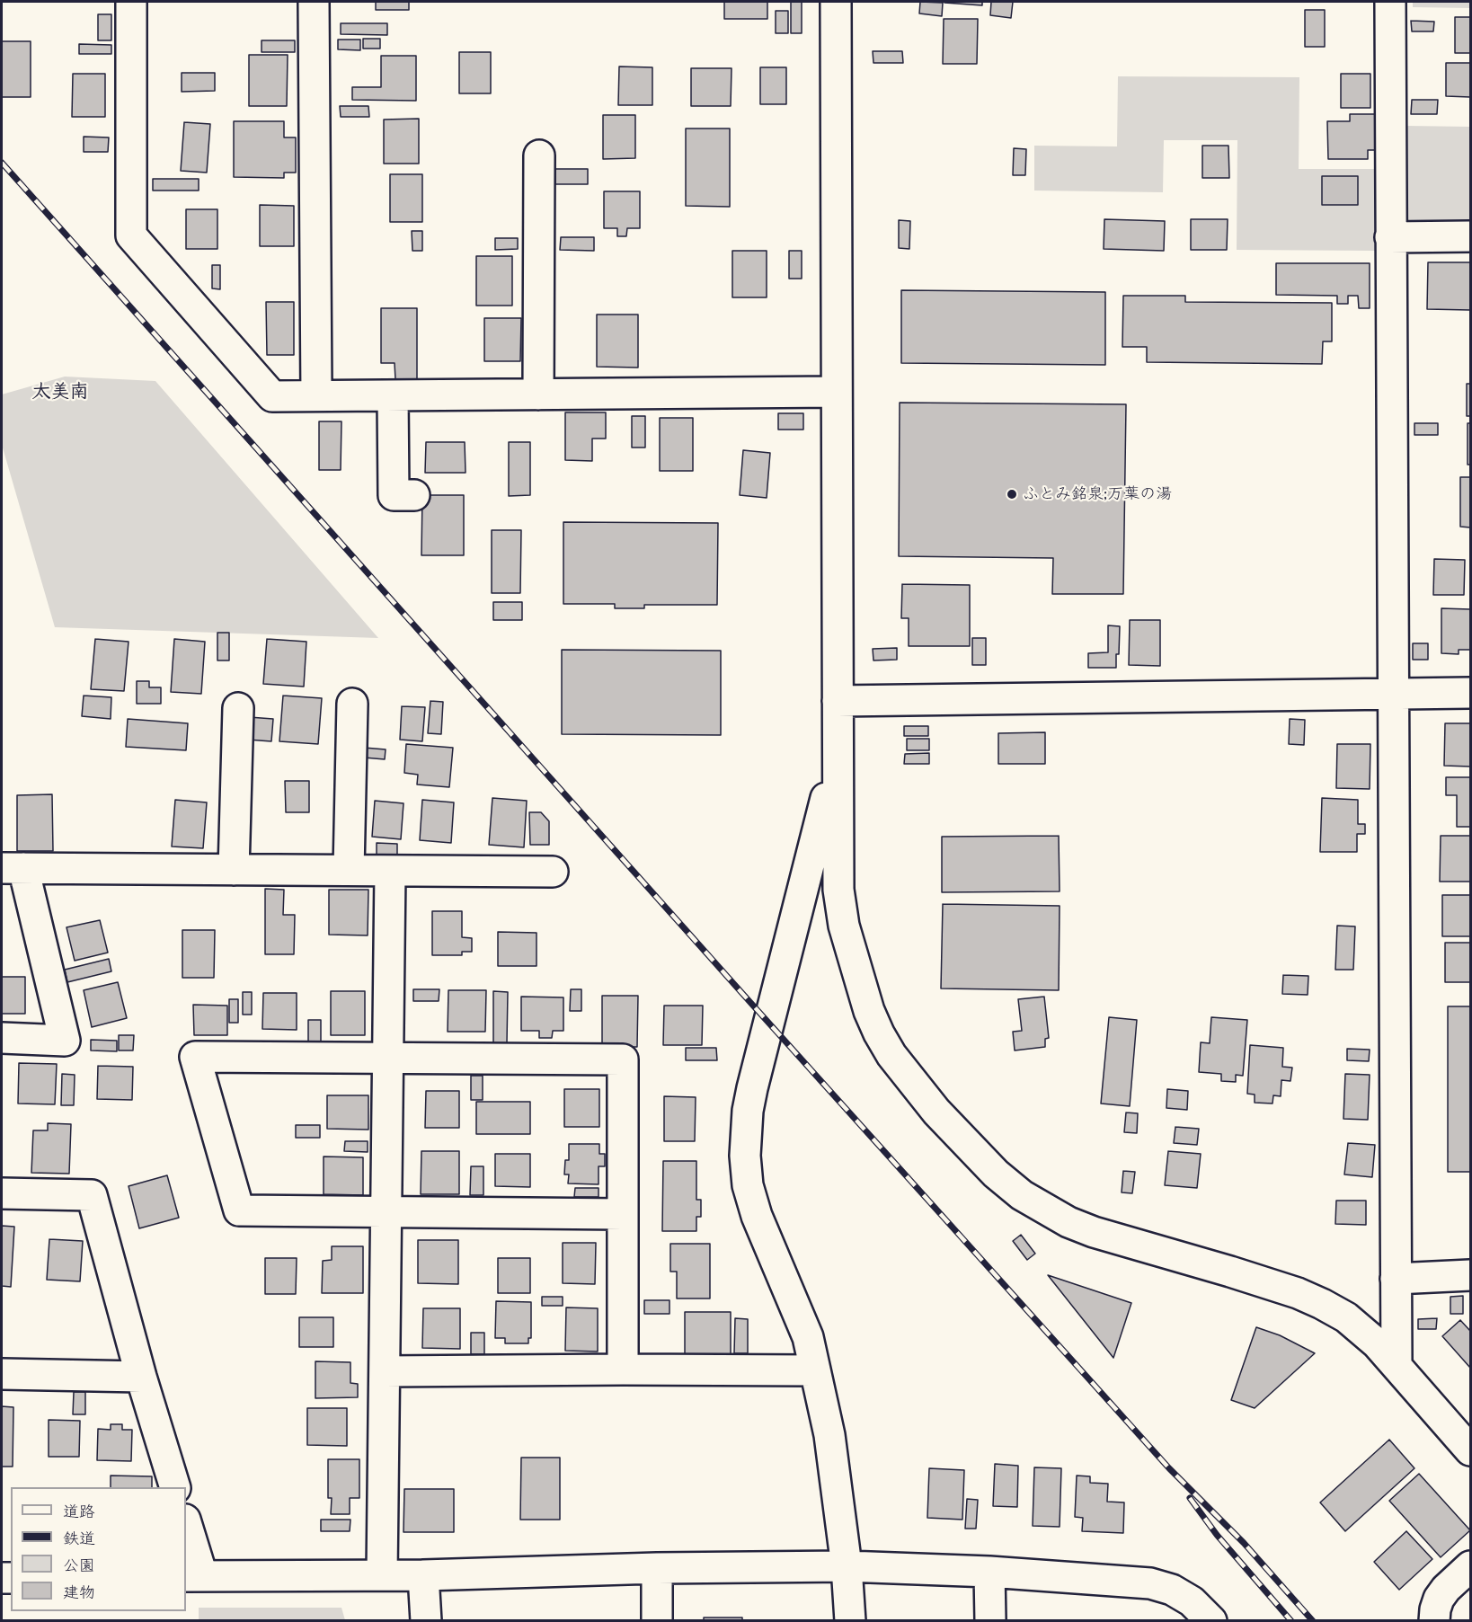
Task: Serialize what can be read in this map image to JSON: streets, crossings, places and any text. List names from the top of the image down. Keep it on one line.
{"districts":["太美南"],"places":["ふとみ銘泉;万葉の湯"],"legend":["道路","鉄道","公園","建物"]}
